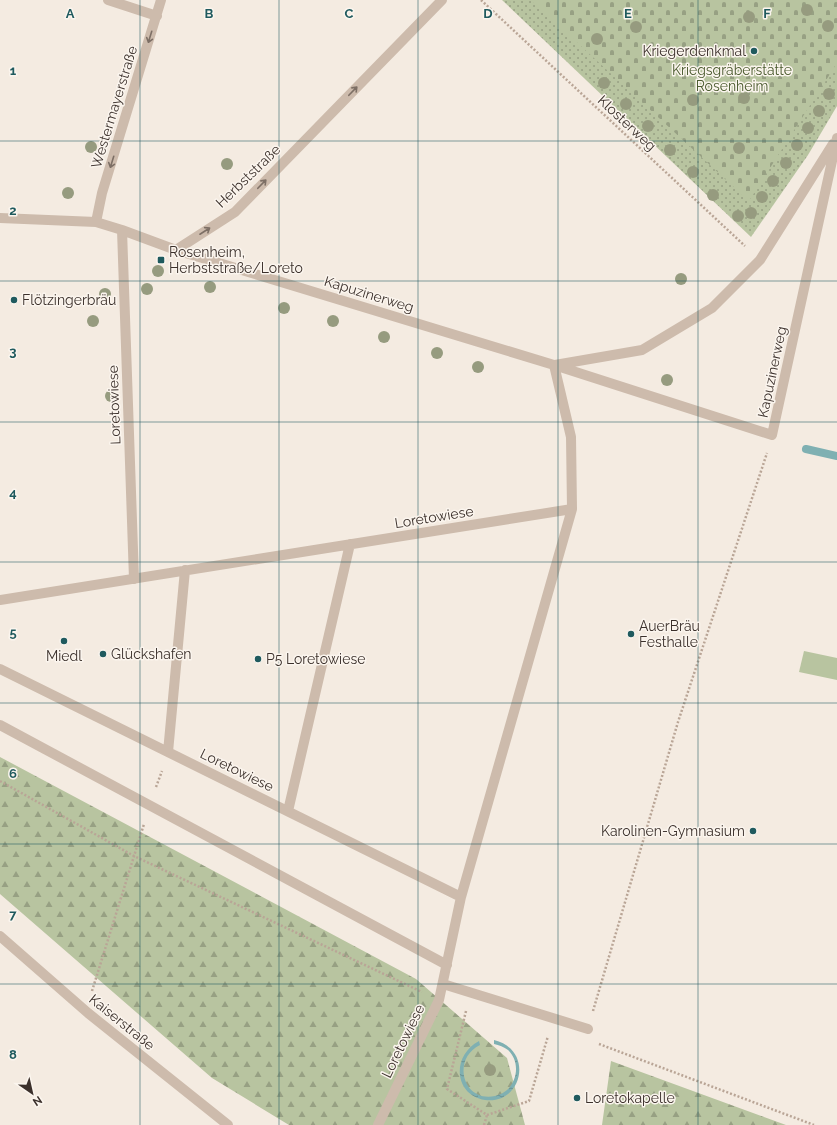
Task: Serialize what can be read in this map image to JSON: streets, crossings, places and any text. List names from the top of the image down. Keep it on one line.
{"streets":{"street":["Westermayerstraße","Herbststraße","Kapuzinerweg","Loretowiese","Kaiserstraße"],"path":["Klosterweg"]},"crossings":[["Klosterweg","Kapuzinerweg"],["Herbststraße","Kapuzinerweg"],["Kapuzinerweg","Loretowiese"]],"one_way":["Westermayerstraße","Herbststraße"],"parks":["Kriegsgräberstätte Rosenheim"],"places":{"other":["Kriegerdenkmal","Flötzingerbräu","AuerBräu Festhalle","Miedl","Glückshafen","P5 Loretowiese","Karolinen-Gymnasium","Loretokapelle"],"transit":["Rosenheim, Herbststraße/Loreto"]},"north":"bottom right","grid":{"columns":["A","B","C","D","E","F"],"rows":["1","2","3","4","5","6","7","8"]}}
